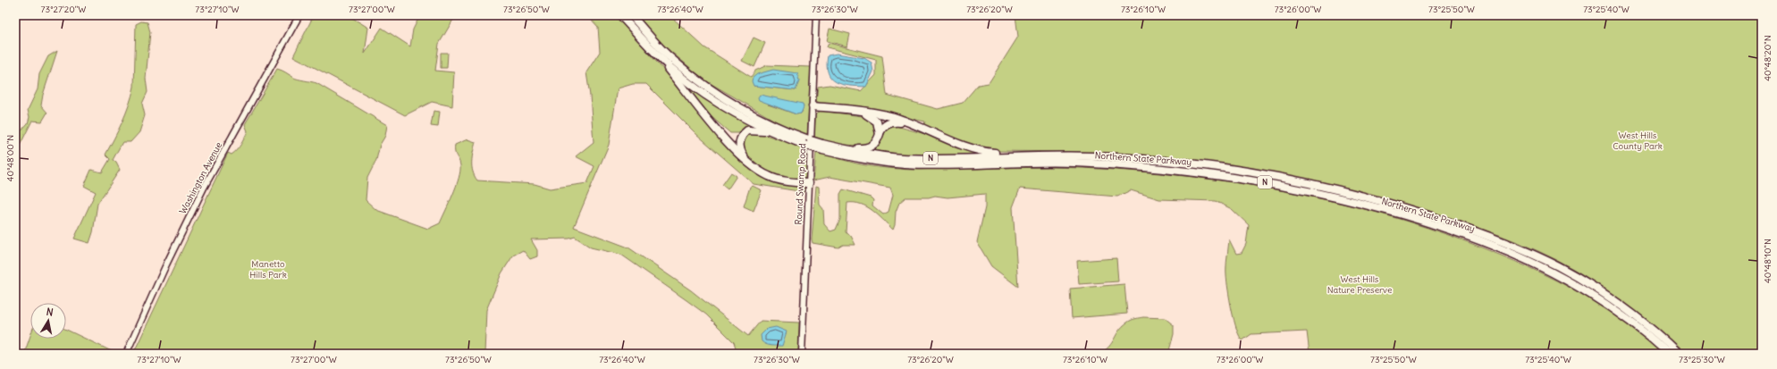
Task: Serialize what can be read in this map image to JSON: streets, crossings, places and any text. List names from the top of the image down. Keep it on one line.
{"streets":{"highway":["N","Northern State Parkway"],"main road":["Washington Avenue","Round Swamp Road"]},"parks":["West Hills County Park","Manetto Hills Park","West Hills Nature Preserve"],"north":"top","coordinates":["73°27'20\"W","73°27'10\"W","73°27'00\"W","73°26'50\"W","73°26'40\"W","73°26'30\"W","73°26'20\"W","73°26'10\"W","73°26'00\"W","73°25'50\"W","73°25'40\"W","40°48'20\"N","40°48'00\"N","40°48'10\"N","73°25'30\"W"]}
